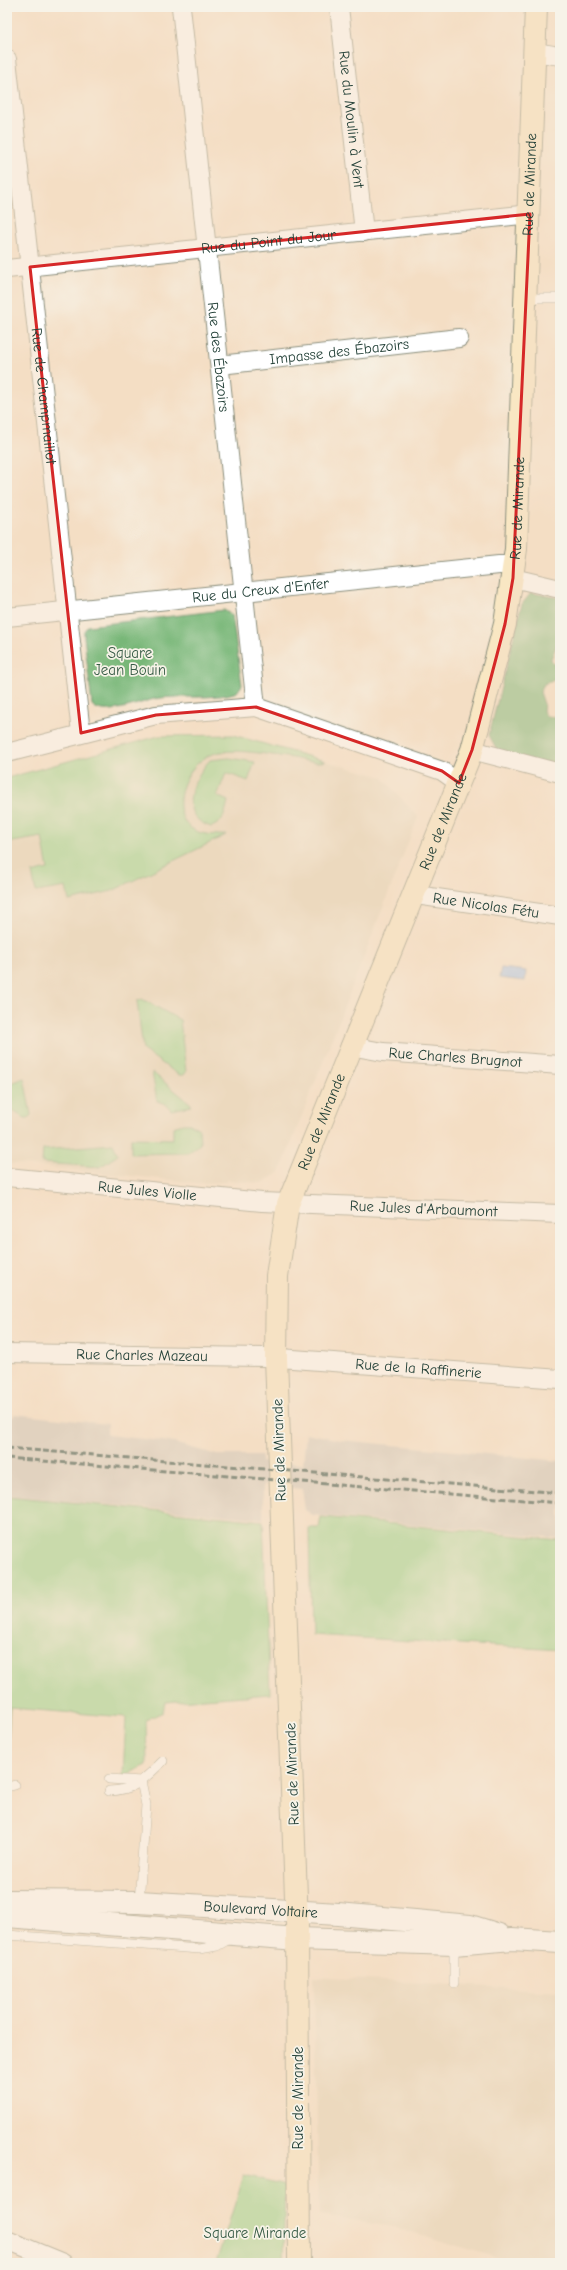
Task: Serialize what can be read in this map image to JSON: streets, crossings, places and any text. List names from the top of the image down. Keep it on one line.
{"streets":{"main road":["Rue de Mirande"],"street":["Rue du Moulin à Vent","Rue du Point du Jour","Impasse des Ébazoirs","Rue des Ébazoirs","Rue de Champmaillot","Rue du Creux d'Enfer","Rue Nicolas Fétu","Rue Charles Brugnot","Rue Jules Violle","Rue Jules d'Arbaumont","Rue Charles Mazeau","Rue de la Raffinerie","Boulevard Voltaire"]},"crossings":[["Rue du Moulin à Vent","Rue du Point du Jour"],["Rue de Mirande","Rue du Point du Jour"],["Rue de Mirande","Rue du Creux d'Enfer"],["Rue de Mirande","Rue Nicolas Fétu"],["Rue de Mirande","Rue Charles Brugnot"],["Rue de Mirande","Rue Jules Violle"],["Rue de Mirande","Rue Jules d'Arbaumont"],["Rue de Mirande","Rue Charles Mazeau"],["Rue de Mirande","Rue de la Raffinerie"],["Rue de Mirande","Boulevard Voltaire"],["Rue du Point du Jour","Rue des Ébazoirs"],["Rue du Point du Jour","Rue de Champmaillot"],["Impasse des Ébazoirs","Rue des Ébazoirs"],["Rue des Ébazoirs","Rue du Creux d'Enfer"],["Rue de Champmaillot","Rue du Creux d'Enfer"],["Rue Jules Violle","Rue Jules d'Arbaumont"],["Rue Charles Mazeau","Rue de la Raffinerie"]],"parks":["Square Jean Bouin","Square Mirande"]}
